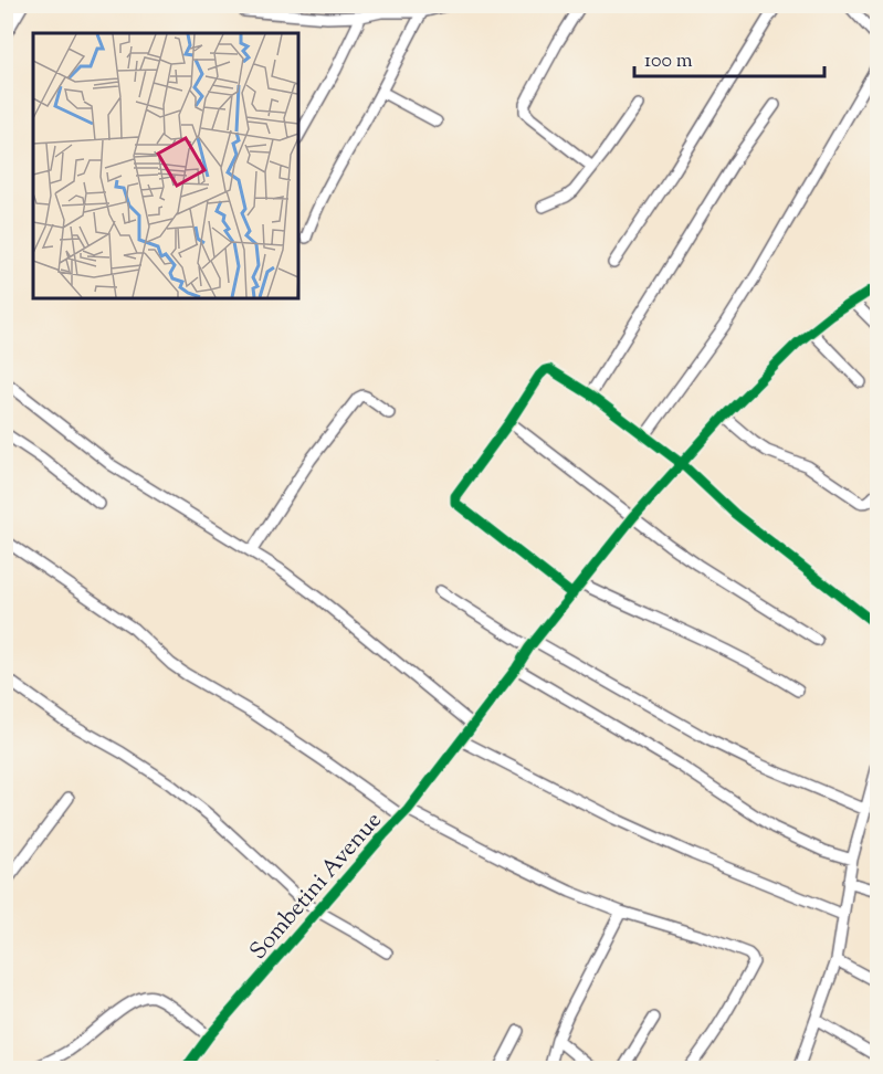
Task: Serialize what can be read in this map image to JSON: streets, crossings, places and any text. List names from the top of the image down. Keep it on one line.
{"streets":{"street":["Sombetini Avenue"]},"scale_bar":"100 m"}
